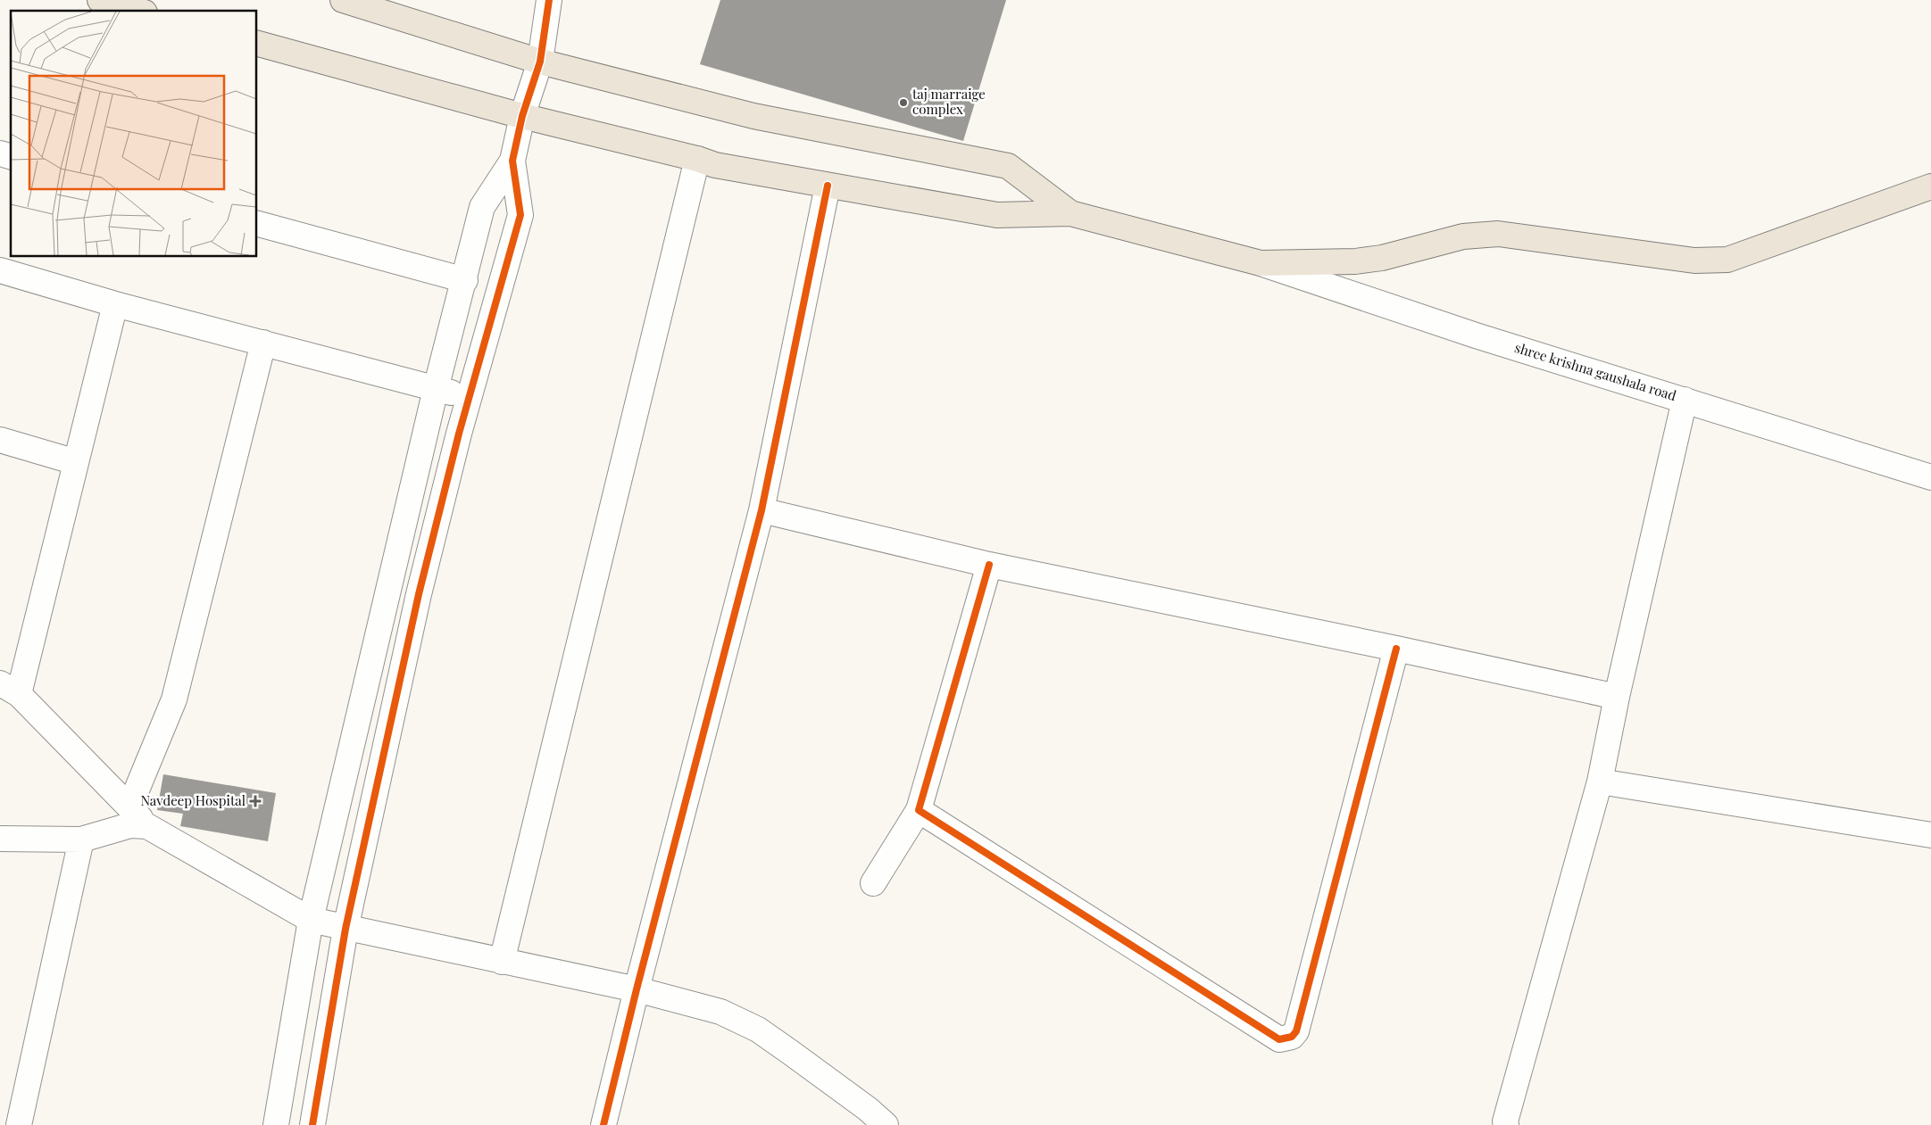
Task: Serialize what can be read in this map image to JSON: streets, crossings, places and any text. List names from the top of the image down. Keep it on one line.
{"streets":{"street":["shree krishna gaushala road"]},"places":{"other":["taj marraige complex"],"health":["Navdeep Hospital"]}}
